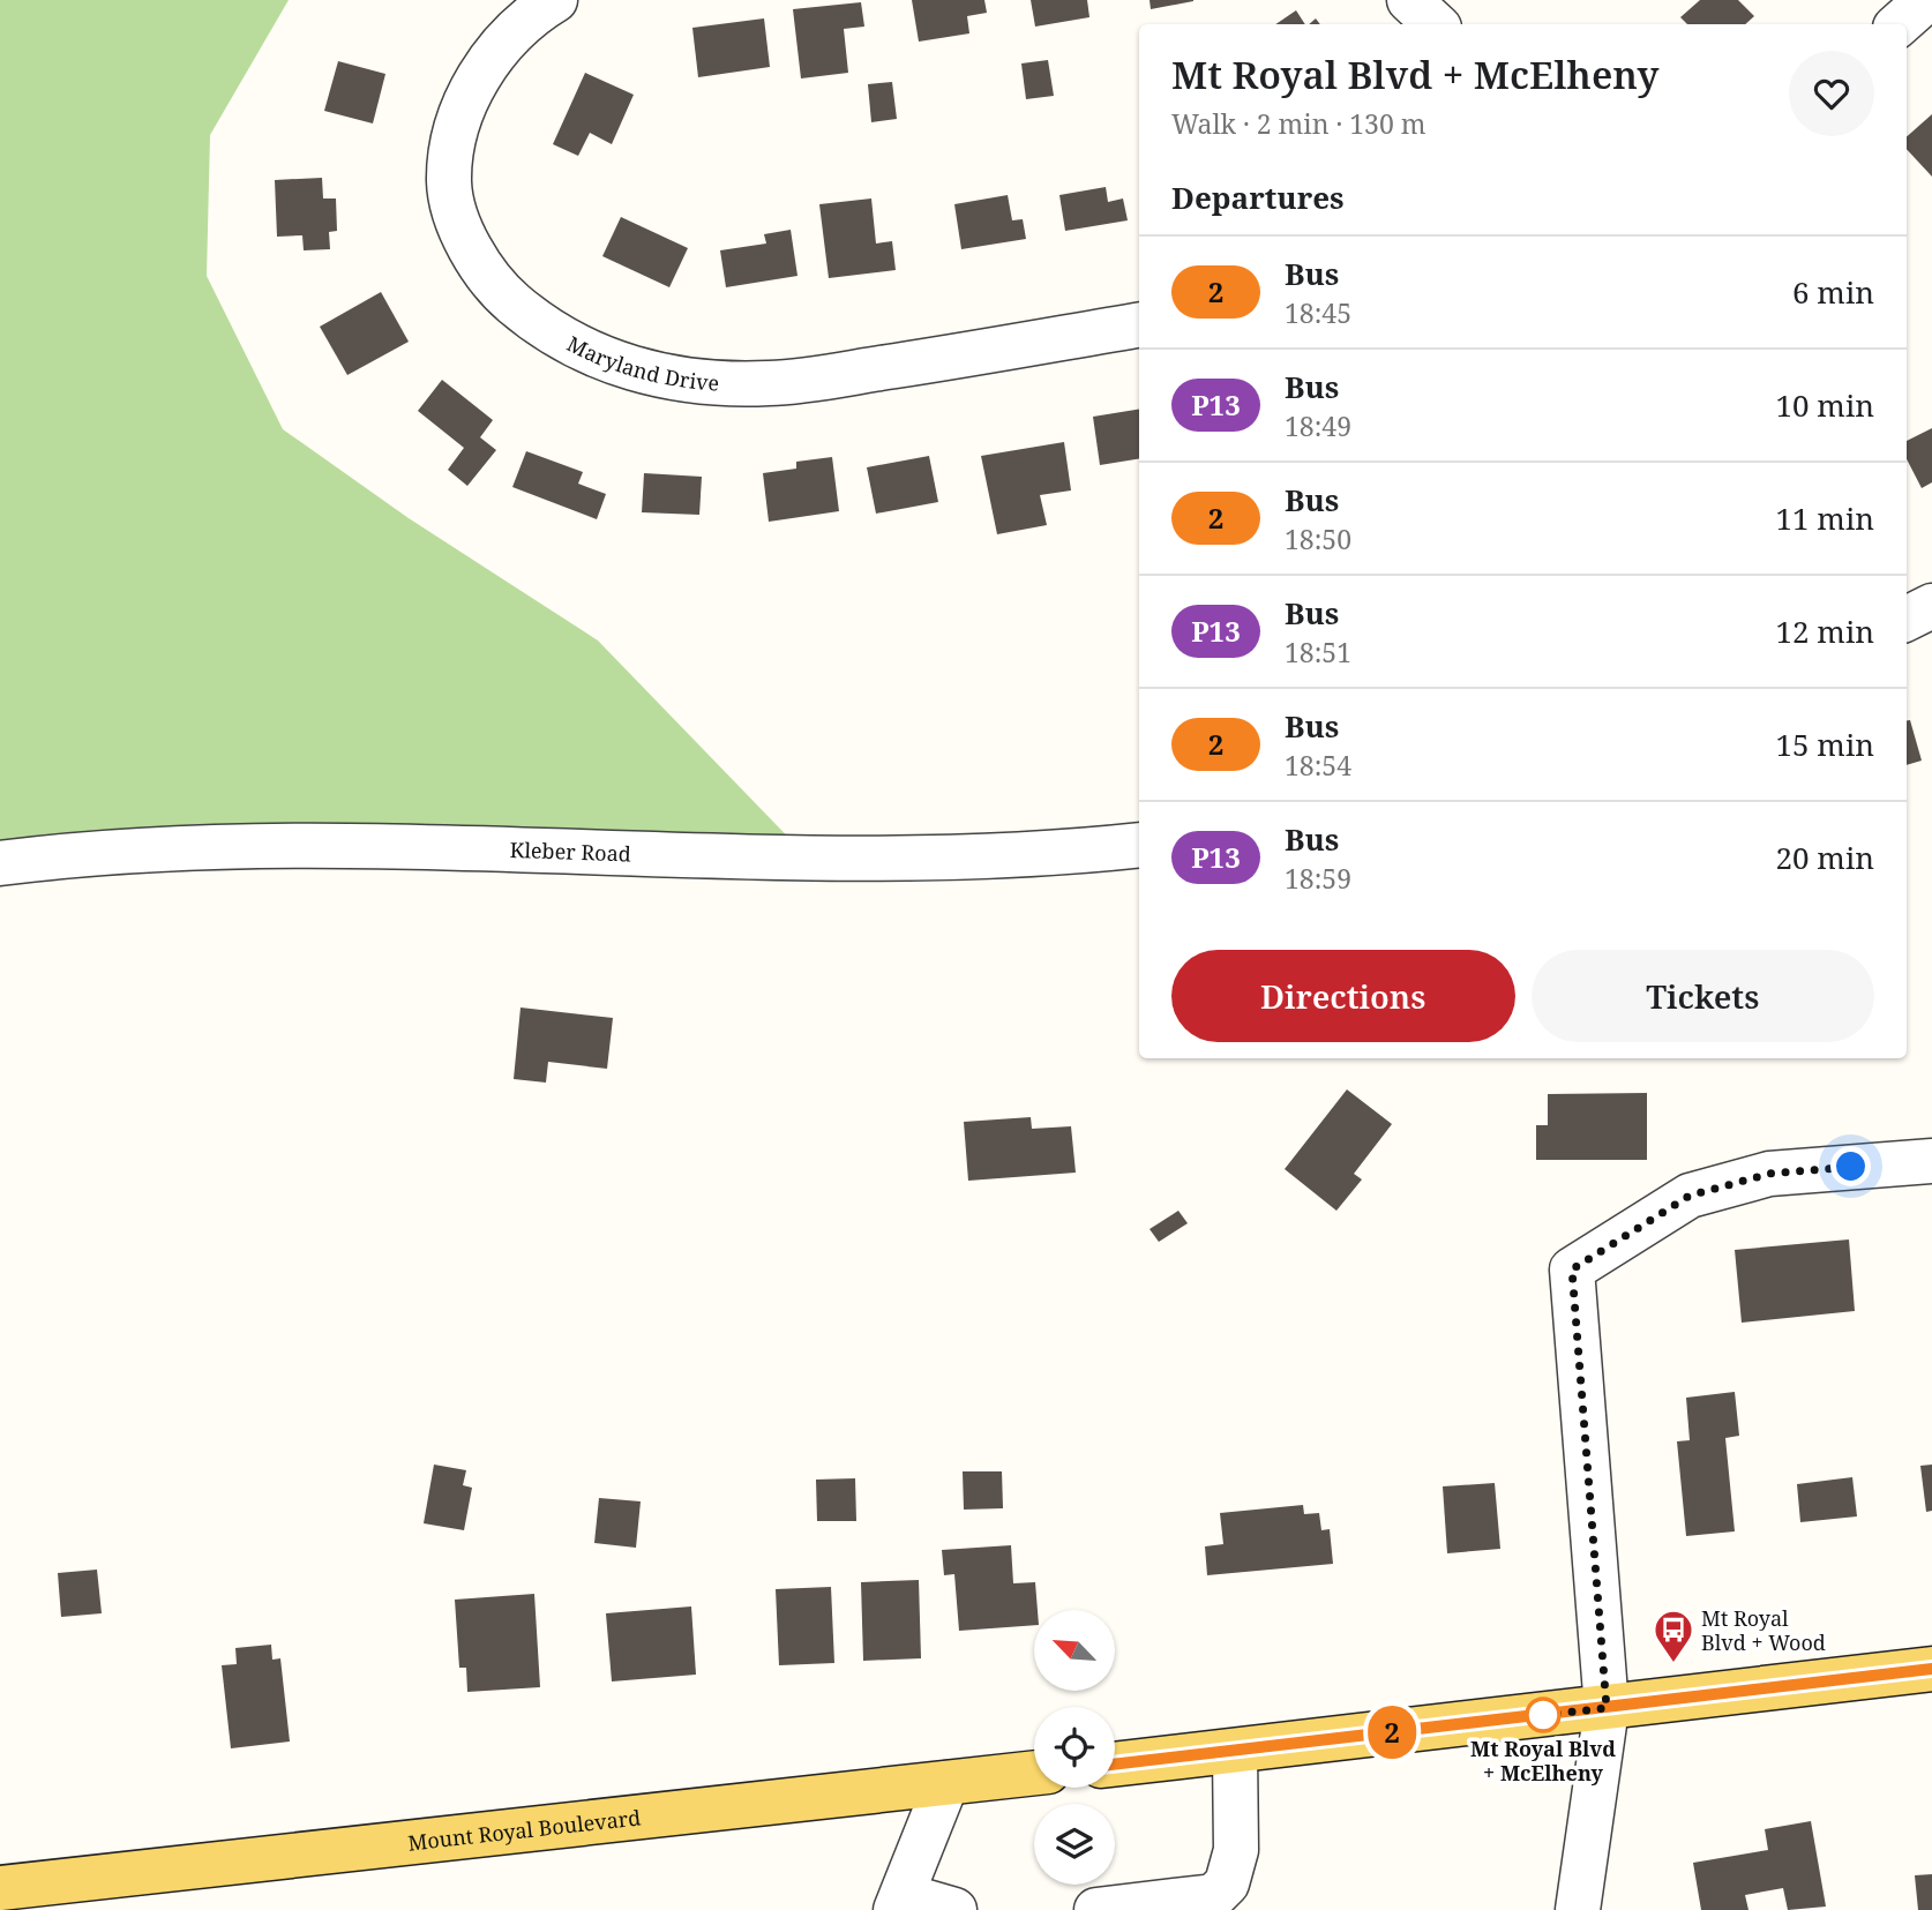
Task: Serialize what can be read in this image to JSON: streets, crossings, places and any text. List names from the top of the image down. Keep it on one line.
{"streets":{"main road":["Mount Royal Boulevard"],"street":["Maryland Drive","Kleber Road"]},"places":{"bus stop":["Mt Royal Blvd + Wood"],"other":["Mt Royal Blvd + McElheny"]},"lines":["bus line 2"],"north":"top left","page":{"on_map":"2","heading":[["Mt Royal Blvd + McElheny","Walk · 2 min · 130 m"],"Departures"],"list":[{"mark":"2","name":"Bus","note":"18:45","value":"6 min"},{"mark":"P13","name":"Bus","note":"18:49","value":"10 min"},{"mark":"2","name":"Bus","note":"18:50","value":"11 min"},{"mark":"P13","name":"Bus","note":"18:51","value":"12 min"},{"mark":"2","name":"Bus","note":"18:54","value":"15 min"},{"mark":"P13","name":"Bus","note":"18:59","value":"20 min"}],"buttons":["Directions","Tickets"]}}
